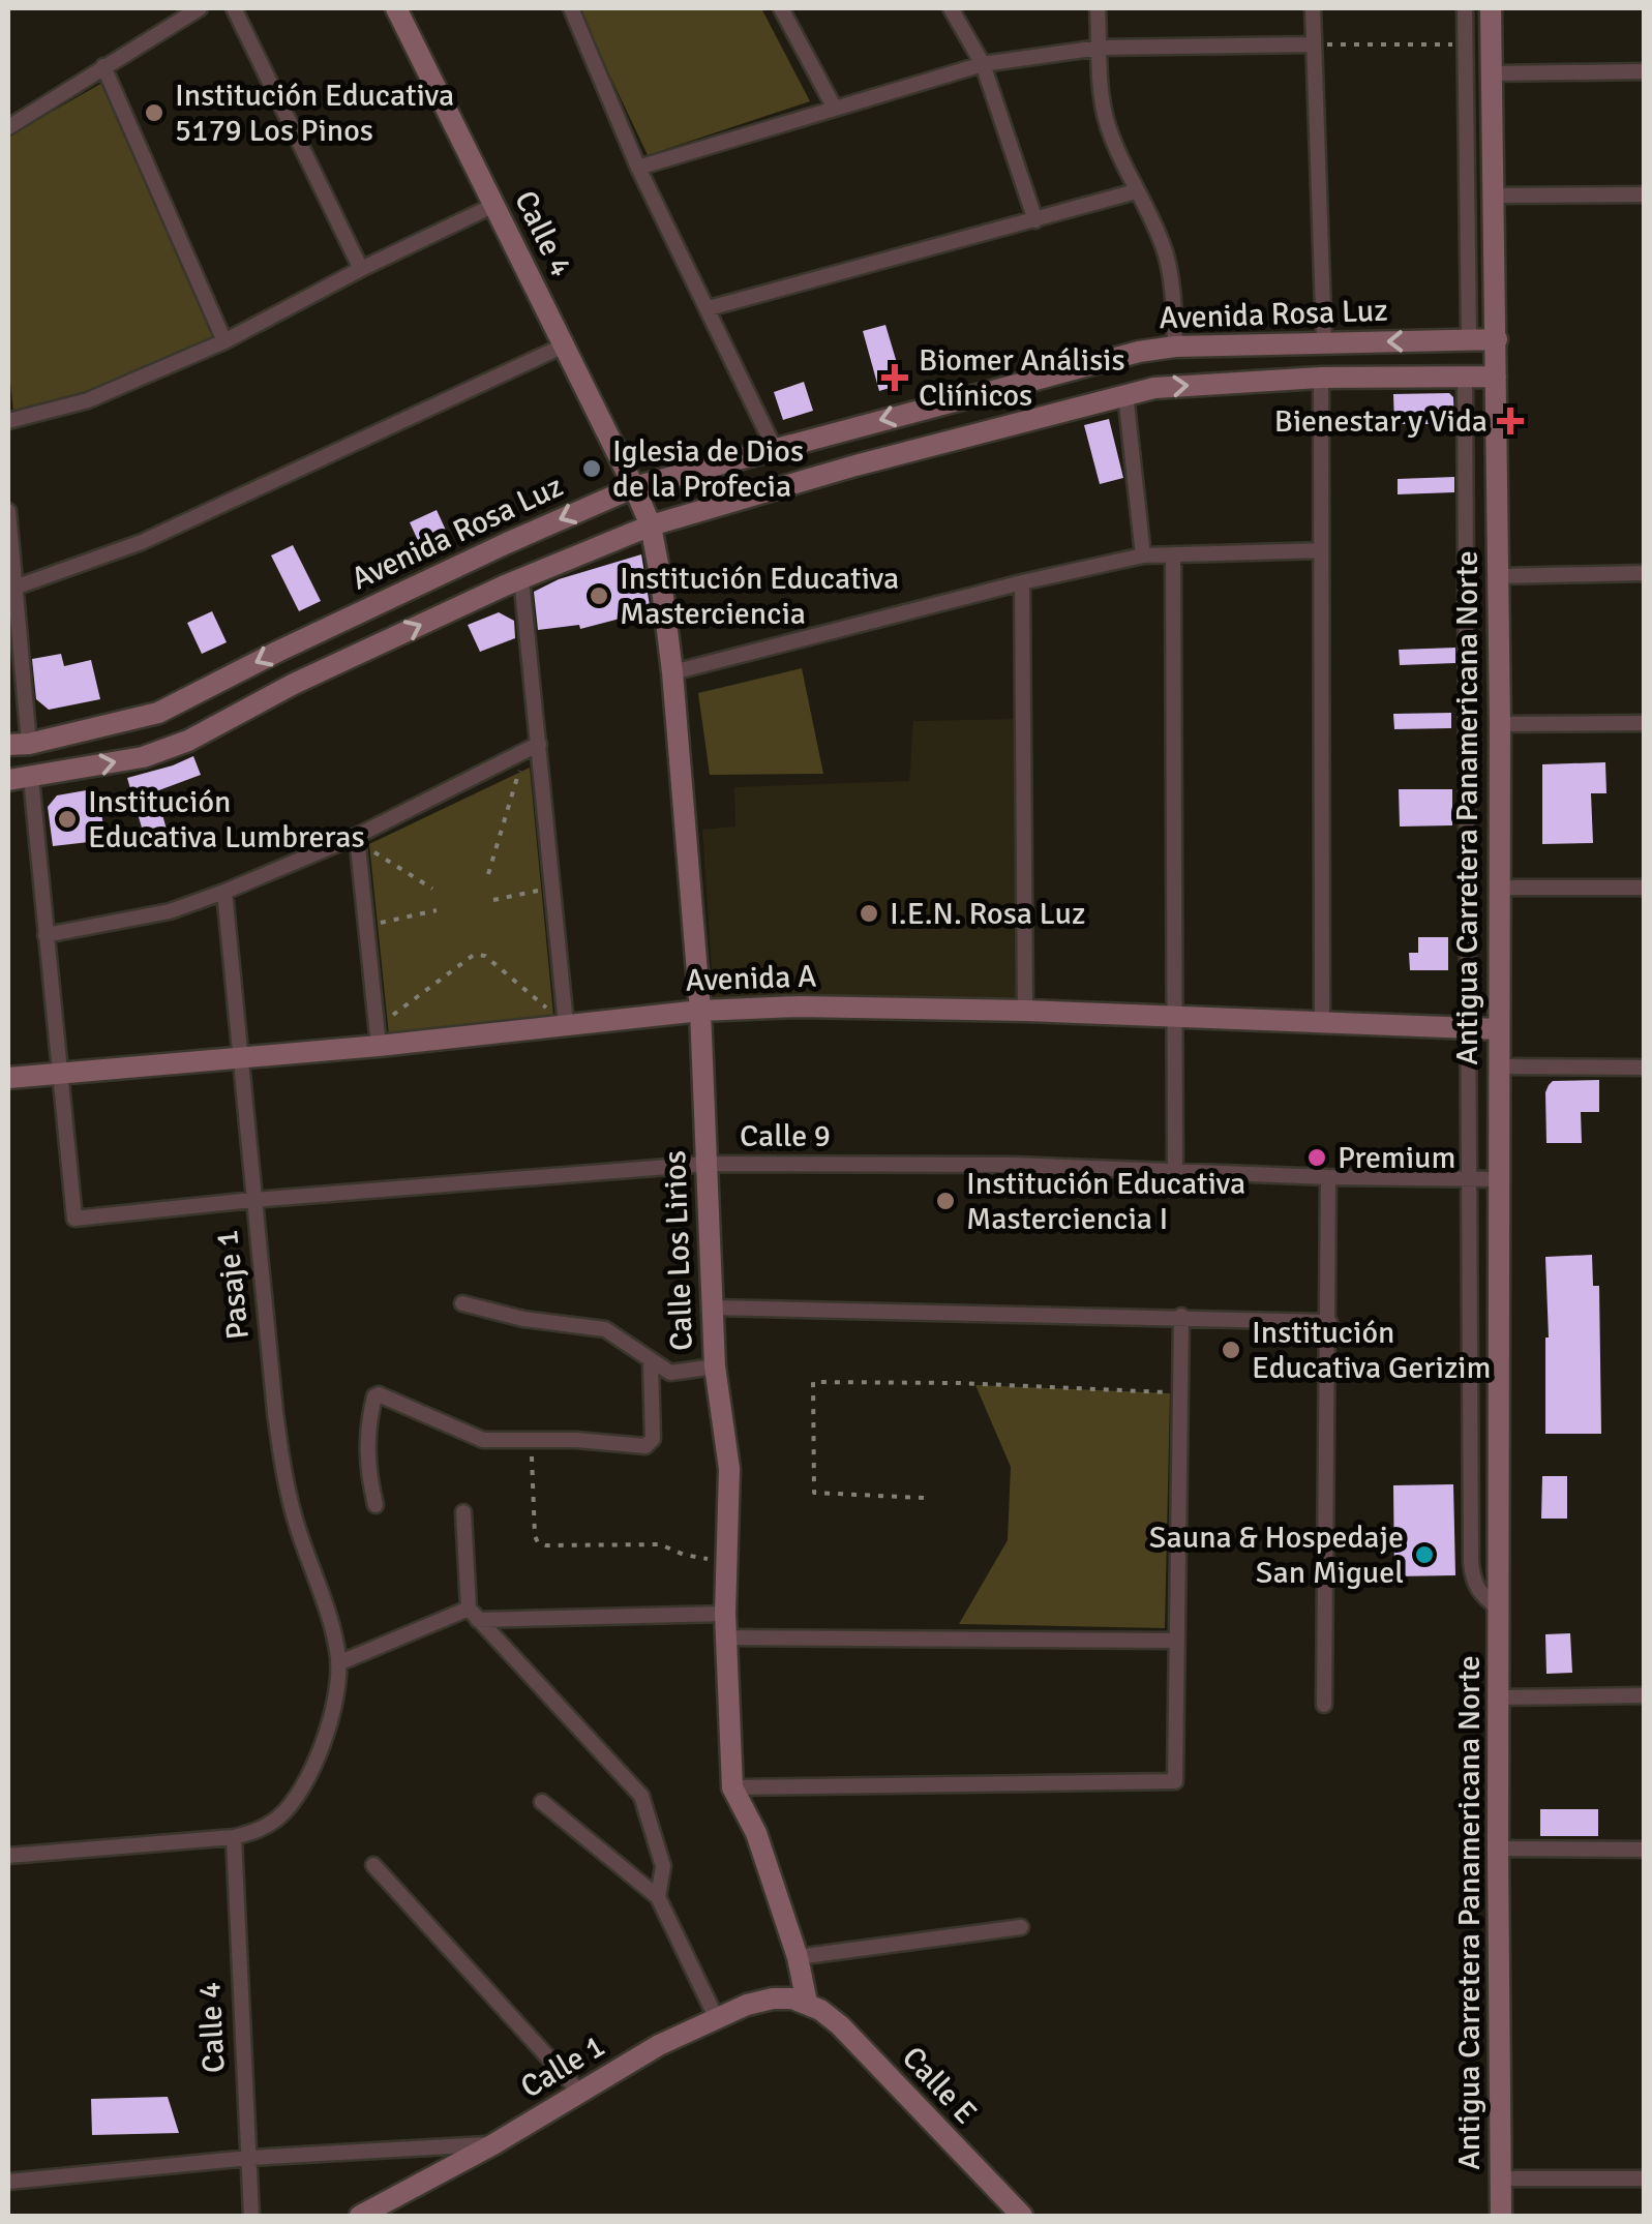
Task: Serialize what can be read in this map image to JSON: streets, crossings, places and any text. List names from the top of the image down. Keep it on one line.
{"streets":{"street":["Calle 4","Avenida Rosa Luz","Antigua Carretera Panamericana Norte","Avenida A","Calle 9","Calle Los Lirios","Pasaje 1","Calle 1","Calle E"]},"crossings":[["Calle 4","Avenida Rosa Luz"],["Calle 4","Calle Los Lirios"],["Avenida Rosa Luz","Antigua Carretera Panamericana Norte"],["Avenida Rosa Luz","Calle Los Lirios"],["Antigua Carretera Panamericana Norte","Avenida A"],["Antigua Carretera Panamericana Norte","Calle 9"],["Avenida A","Calle 9"],["Avenida A","Calle Los Lirios"],["Avenida A","Pasaje 1"],["Calle 9","Calle Los Lirios"],["Calle 9","Pasaje 1"],["Calle Los Lirios","Calle 1"],["Calle Los Lirios","Calle E"],["Calle 1","Calle E"]],"places":{"other":["Institución Educativa 5179 Los Pinos","Iglesia de Dios de la Profecia","Institución Educativa Masterciencia","Institución Educativa Lumbreras","I.E.N. Rosa Luz","Premium","Institución Educativa Masterciencia I","Institución Educativa Gerizim","Sauna & Hospedaje San Miguel"],"health":["Biomer Análisis Cliínicos","Bienestar y Vida"]}}
